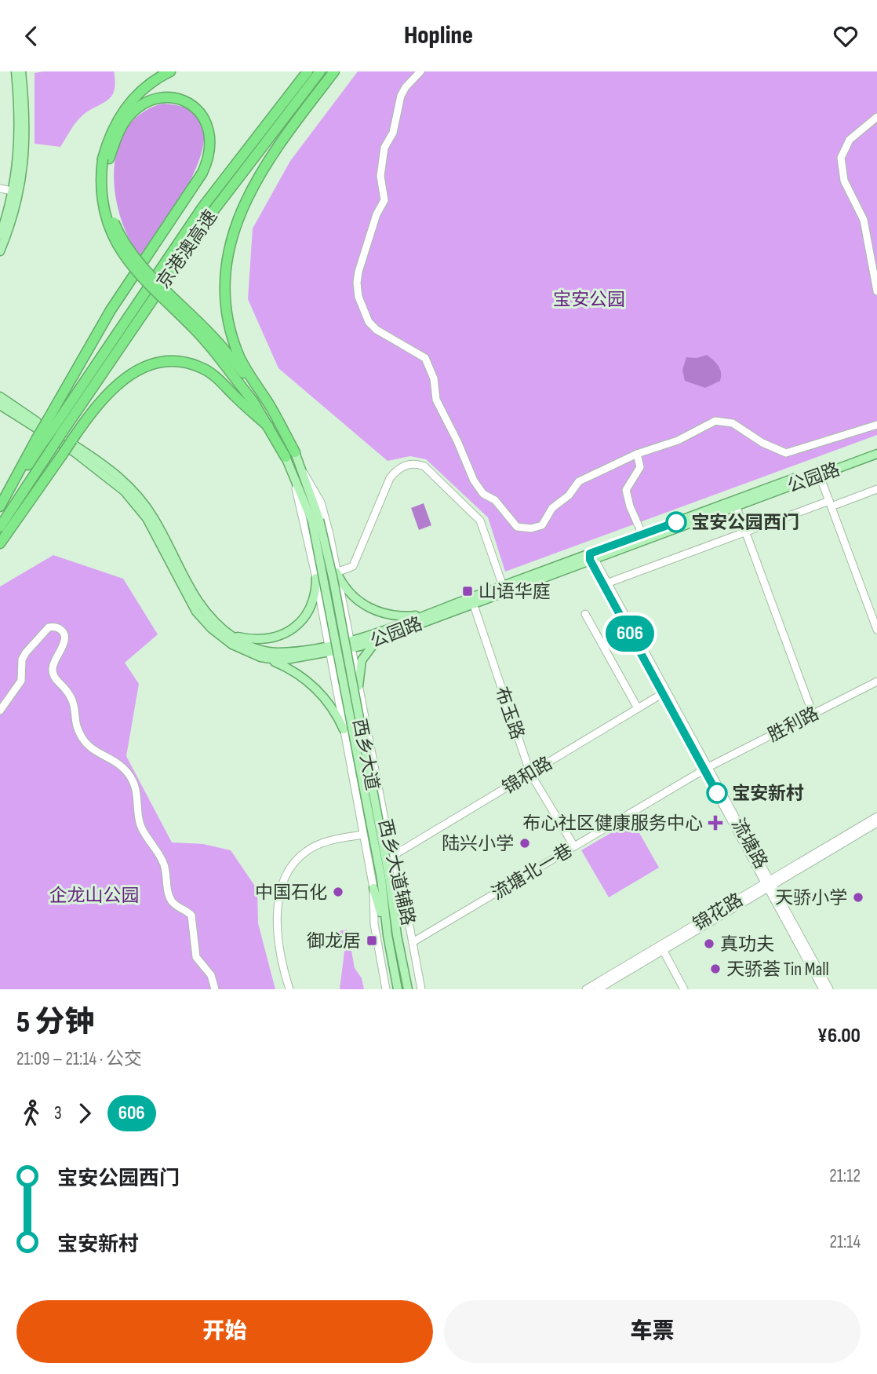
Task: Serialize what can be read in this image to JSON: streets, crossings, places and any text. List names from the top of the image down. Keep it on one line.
{"streets":{"highway":["京港澳高速"],"main road":["公园路","西乡大道"],"street":["布玉路","胜利路","锦和路","流塘路","流塘北一巷","西乡大道辅路","锦花路"]},"crossings":[["公园路","布玉路"],["公园路","流塘路"],["公园路","西乡大道辅路"],["布玉路","锦和路"],["布玉路","流塘北一巷"],["胜利路","流塘路"],["胜利路","流塘北一巷"],["西乡大道","西乡大道辅路"],["锦和路","流塘路"],["锦和路","西乡大道辅路"],["流塘路","流塘北一巷"],["流塘路","锦花路"],["流塘北一巷","西乡大道辅路"]],"parks":["宝安公园","企龙山公园"],"places":{"other":["宝安公园西门","宝安新村","陆兴小学","中国石化","天骄小学","真功夫","天骄荟 Tin Mall"],"transit":["山语华庭","御龙居"],"health":["布心社区健康服务中心"]},"lines":["bus line 606"],"page":{"header":"Hopline","on_map":"606","heading":["5 分钟","21:09 – 21:14 · 公交","¥6.00"],"legs":["3","606"],"list":[{"name":"宝安公园西门","value":"21:12"},{"name":"宝安新村","value":"21:14"}],"buttons":["开始","车票"]}}
